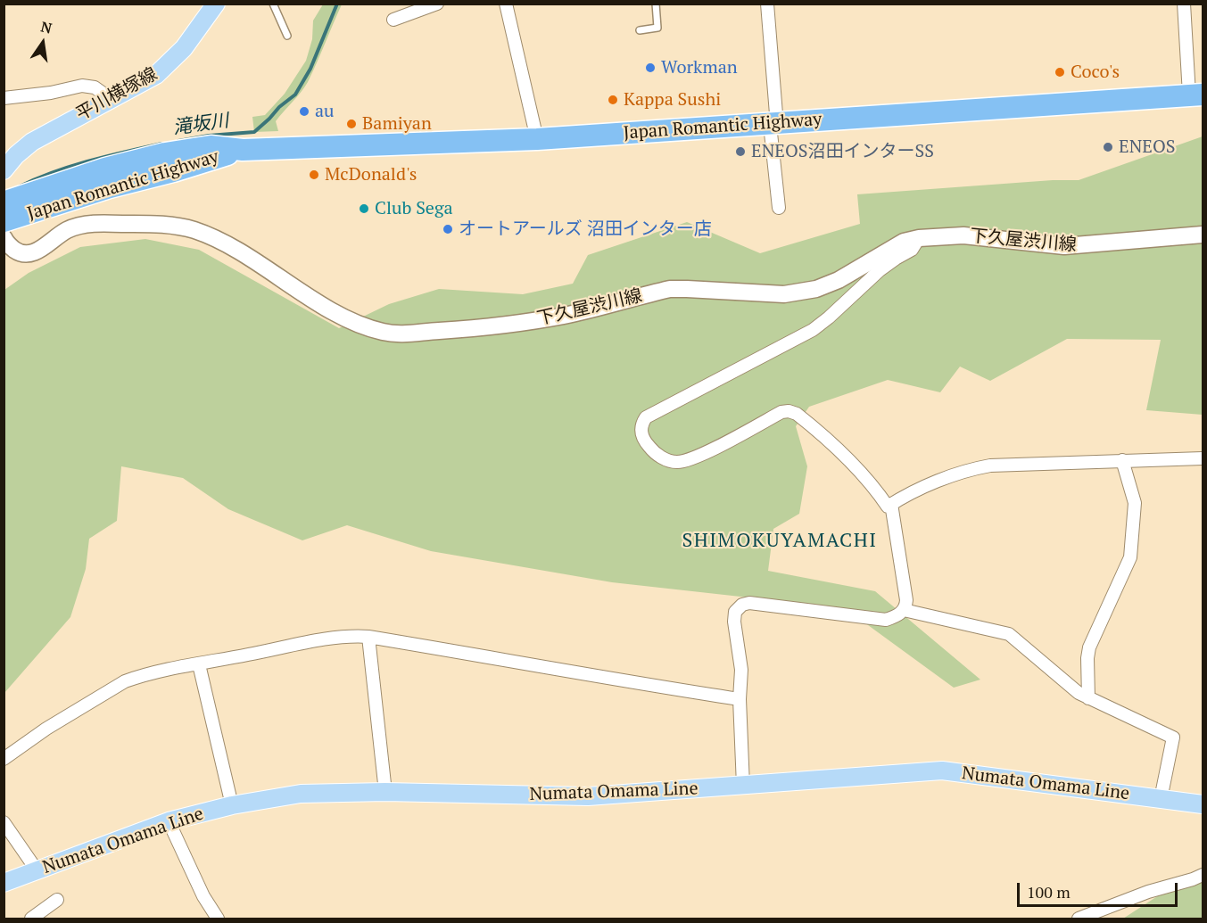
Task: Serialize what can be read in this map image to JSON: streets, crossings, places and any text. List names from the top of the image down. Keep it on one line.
{"streets":{"highway":["Japan Romantic Highway"],"main road":["平川横塚線","下久屋渋川線","Numata Omama Line"]},"districts":["SHIMOKUYAMACHI"],"water":["滝坂川"],"places":["Workman","Coco's","Kappa Sushi","au","Bamiyan","ENEOS","ENEOS沼田インターSS","McDonald's","Club Sega","オートアールズ 沼田インター店"],"scale_bar":"100 m","north":"top"}
